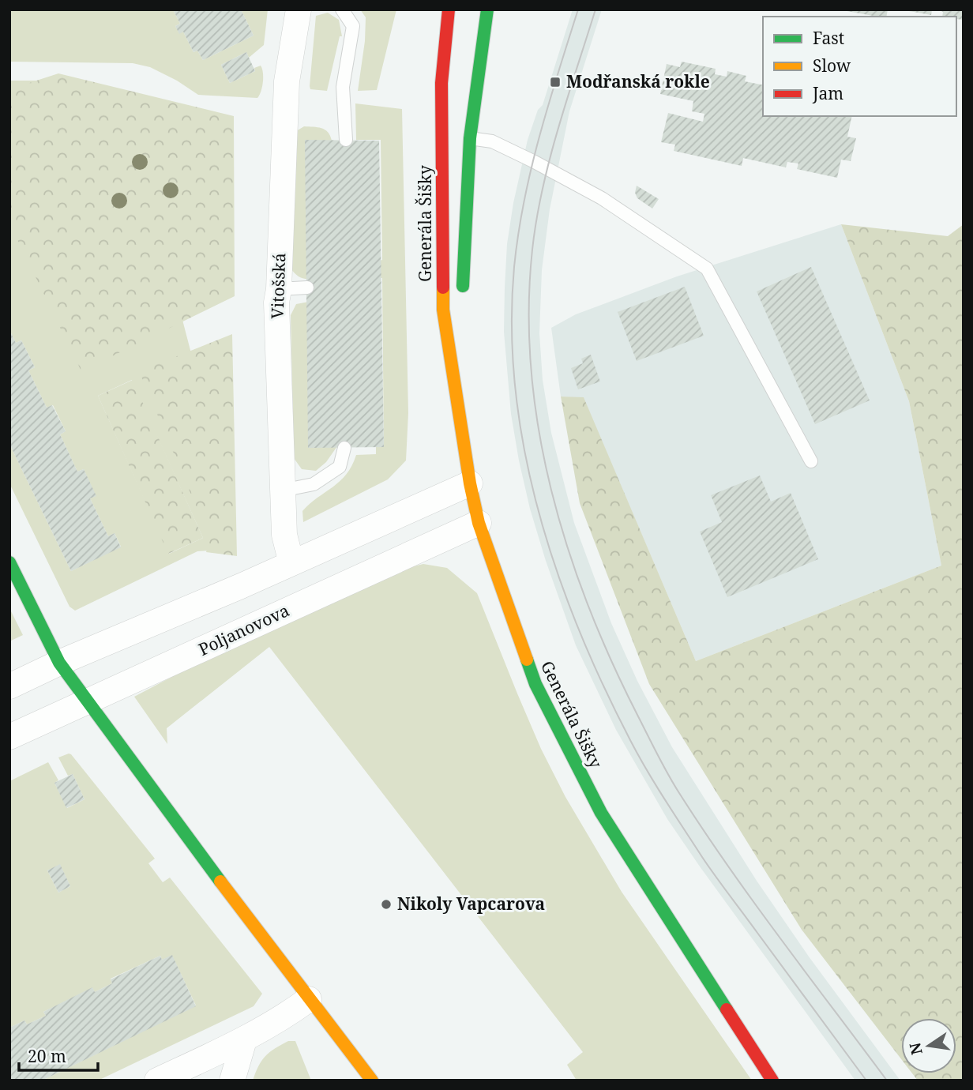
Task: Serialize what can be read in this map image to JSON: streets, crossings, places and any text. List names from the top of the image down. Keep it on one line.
{"streets":{"main road":["Generála Šišky"],"street":["Vitošská","Poljanovova"]},"crossings":[["Generála Šišky","Poljanovova"]],"places":{"transit":["Modřanská rokle"],"other":["Nikoly Vapcarova"]},"legend":["Fast","Slow","Jam"],"scale_bar":"20 m","north":"left"}
